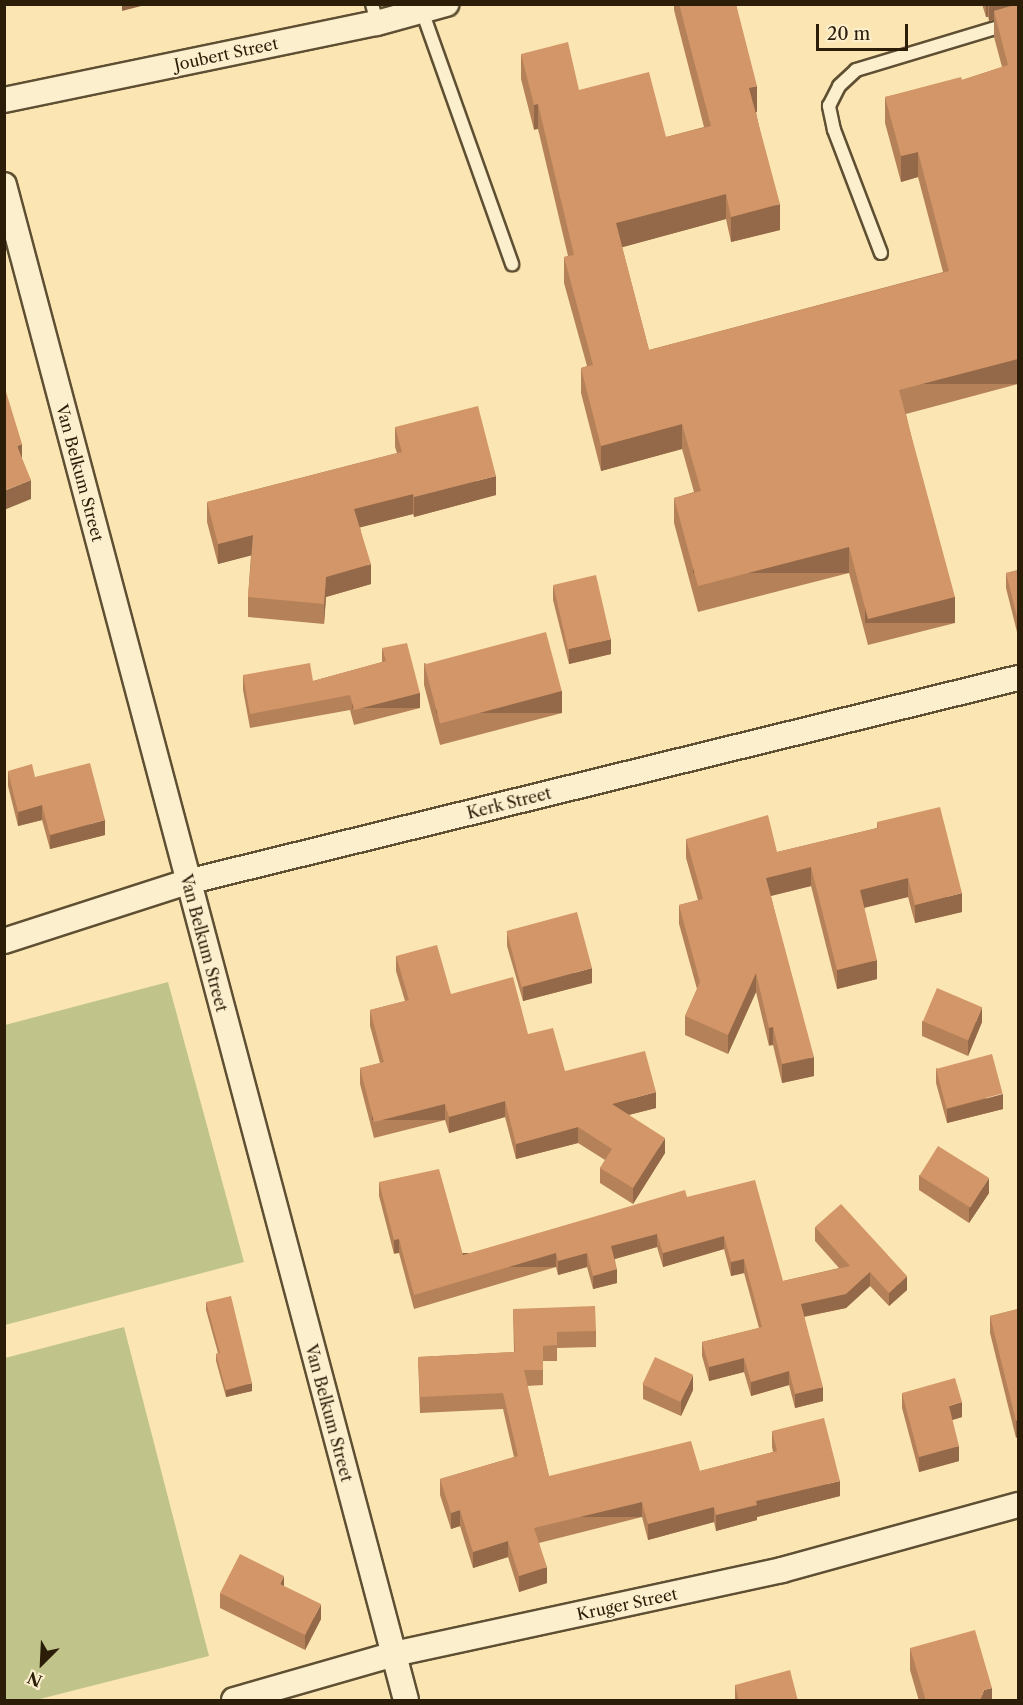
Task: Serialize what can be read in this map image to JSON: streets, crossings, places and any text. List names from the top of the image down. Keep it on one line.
{"streets":{"street":["Joubert Street","Van Belkum Street","Kerk Street","Kruger Street"]},"crossings":[["Van Belkum Street","Kerk Street"],["Van Belkum Street","Kruger Street"]],"scale_bar":"20 m","north":"bottom left"}
